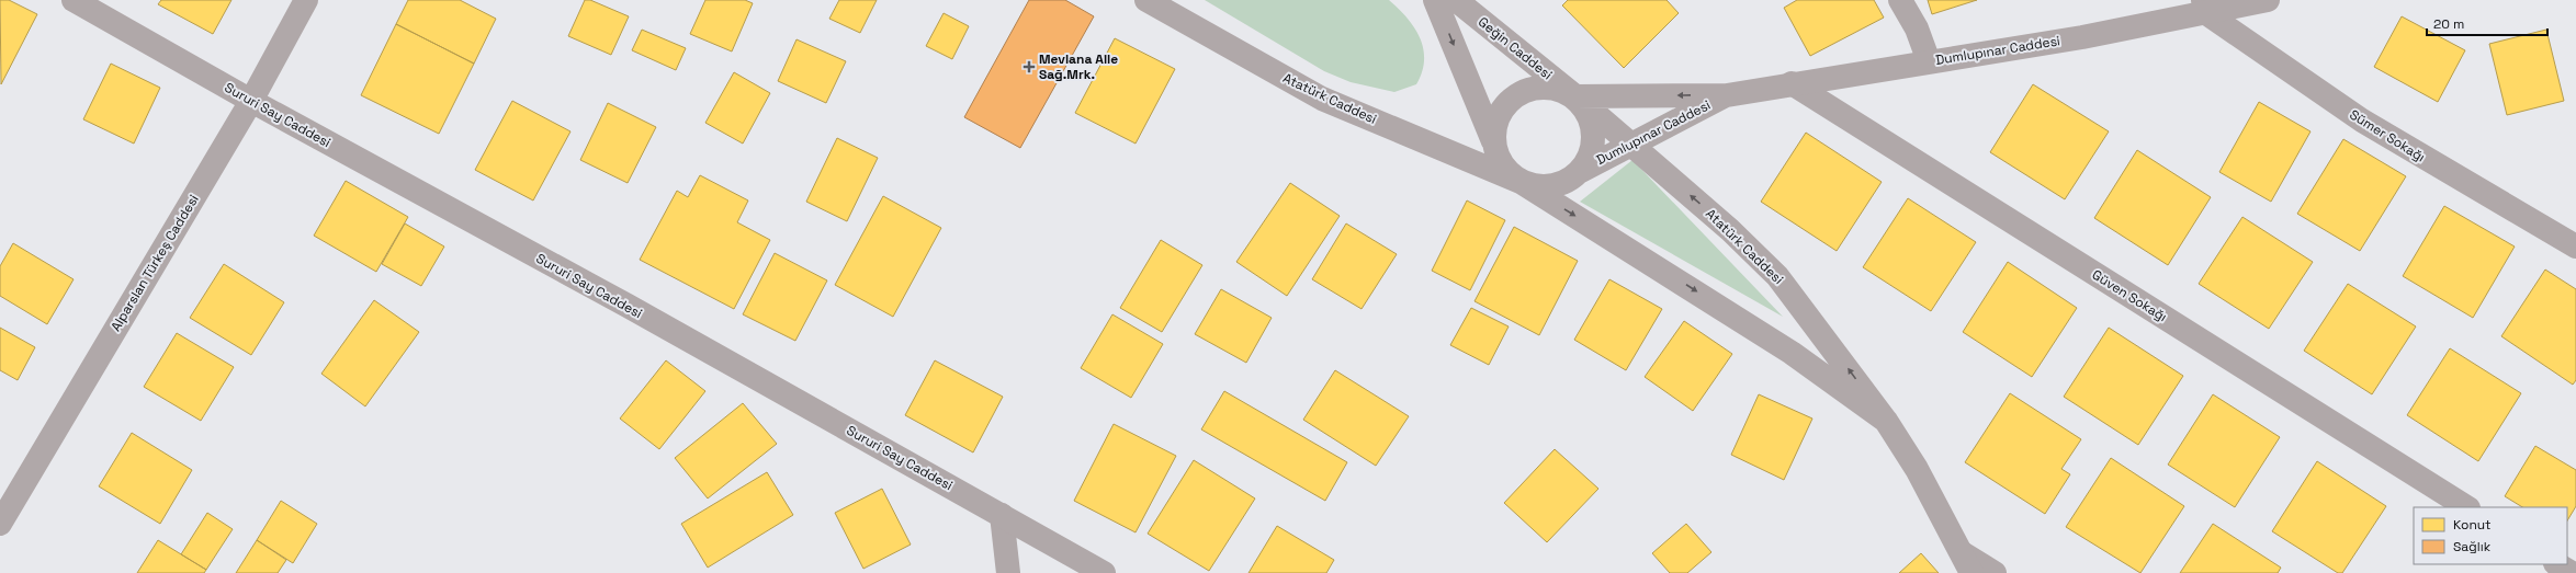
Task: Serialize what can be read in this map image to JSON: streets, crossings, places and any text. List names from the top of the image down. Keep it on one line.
{"streets":{"street":["Geğin Caddesi","Dumlupınar Caddesi","Atatürk Caddesi","Sururi Say Caddesi","Sümer Sokağı","Alparslan Türkeş Caddesi","Güven Sokağı"]},"crossings":[["Geğin Caddesi","Dumlupınar Caddesi"],["Geğin Caddesi","Atatürk Caddesi"],["Dumlupınar Caddesi","Atatürk Caddesi"],["Dumlupınar Caddesi","Sümer Sokağı"],["Dumlupınar Caddesi","Güven Sokağı"],["Sururi Say Caddesi","Alparslan Türkeş Caddesi"]],"places":{"health":["Mevlana Aile Sağ.Mrk."]},"legend":["Konut","Sağlık"],"scale_bar":"20 m"}
